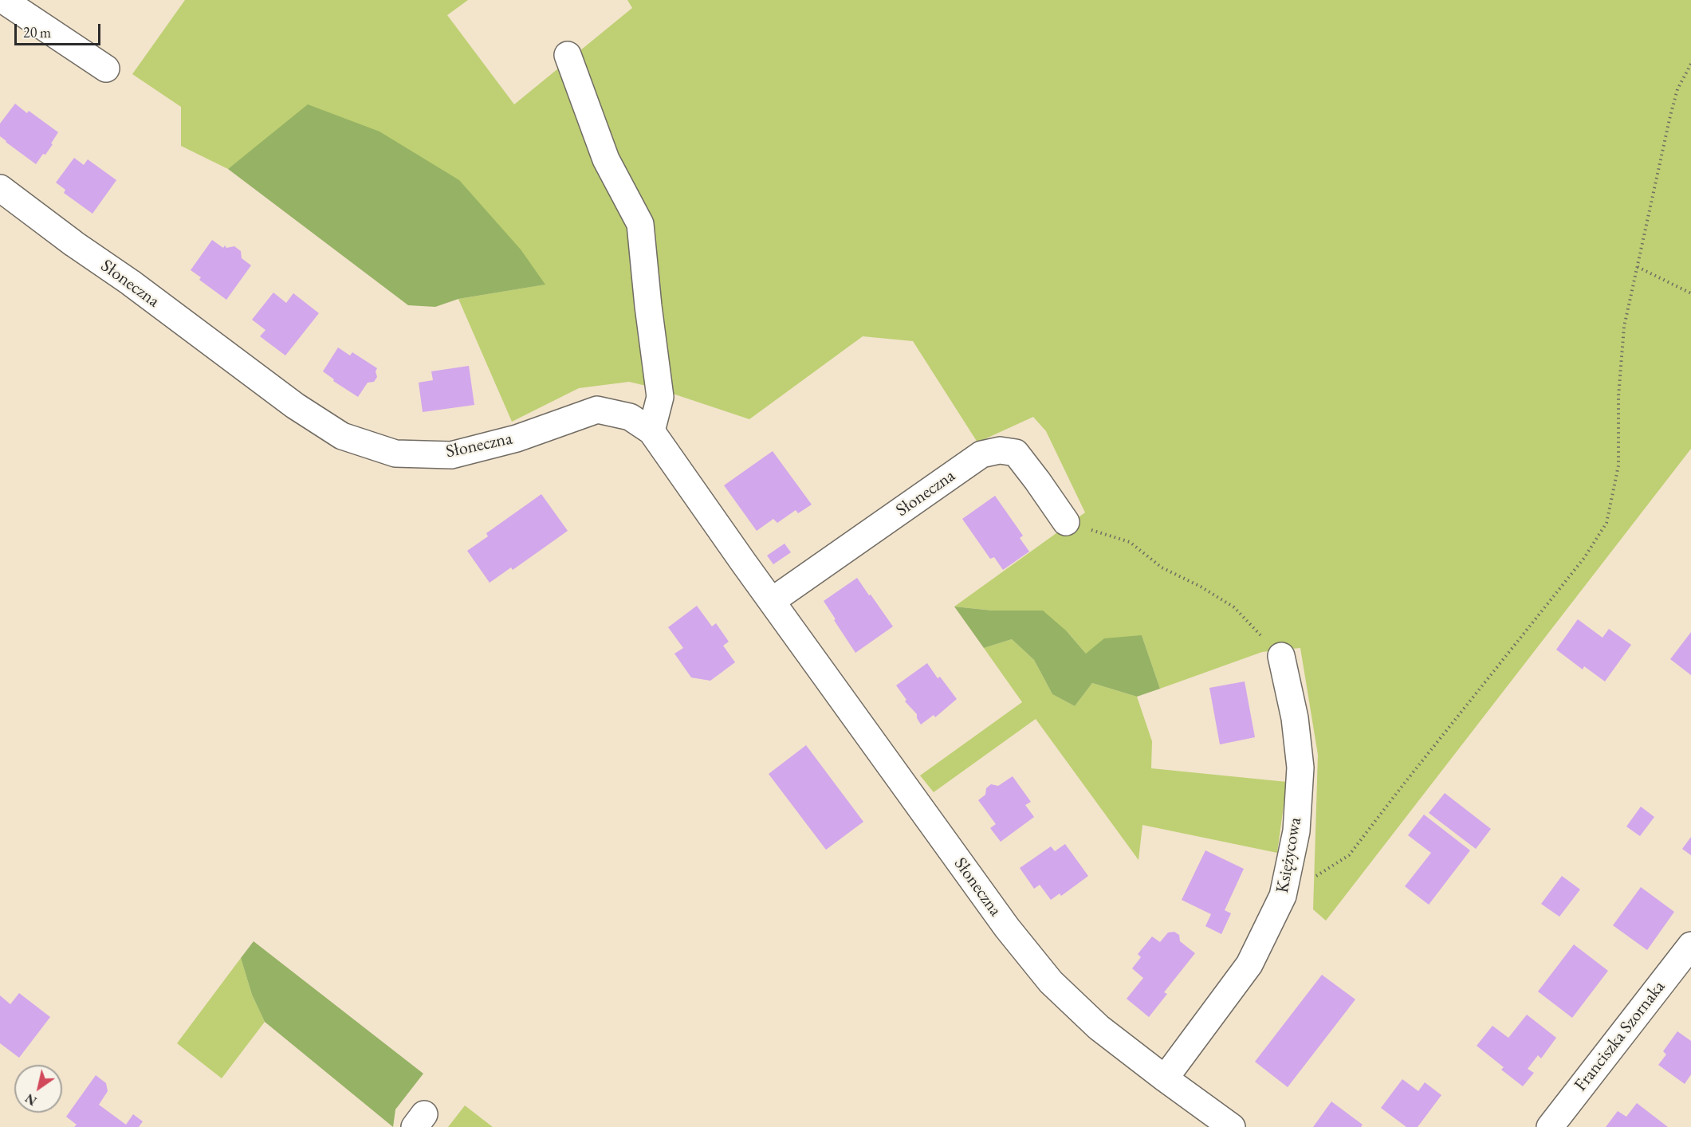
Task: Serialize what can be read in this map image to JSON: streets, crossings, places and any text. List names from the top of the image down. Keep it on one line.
{"streets":{"street":["Słoneczna","Księżycowa","Franciszka Szornaka"]},"crossings":[["Słoneczna","Księżycowa"]],"scale_bar":"20 m","north":"bottom left"}
